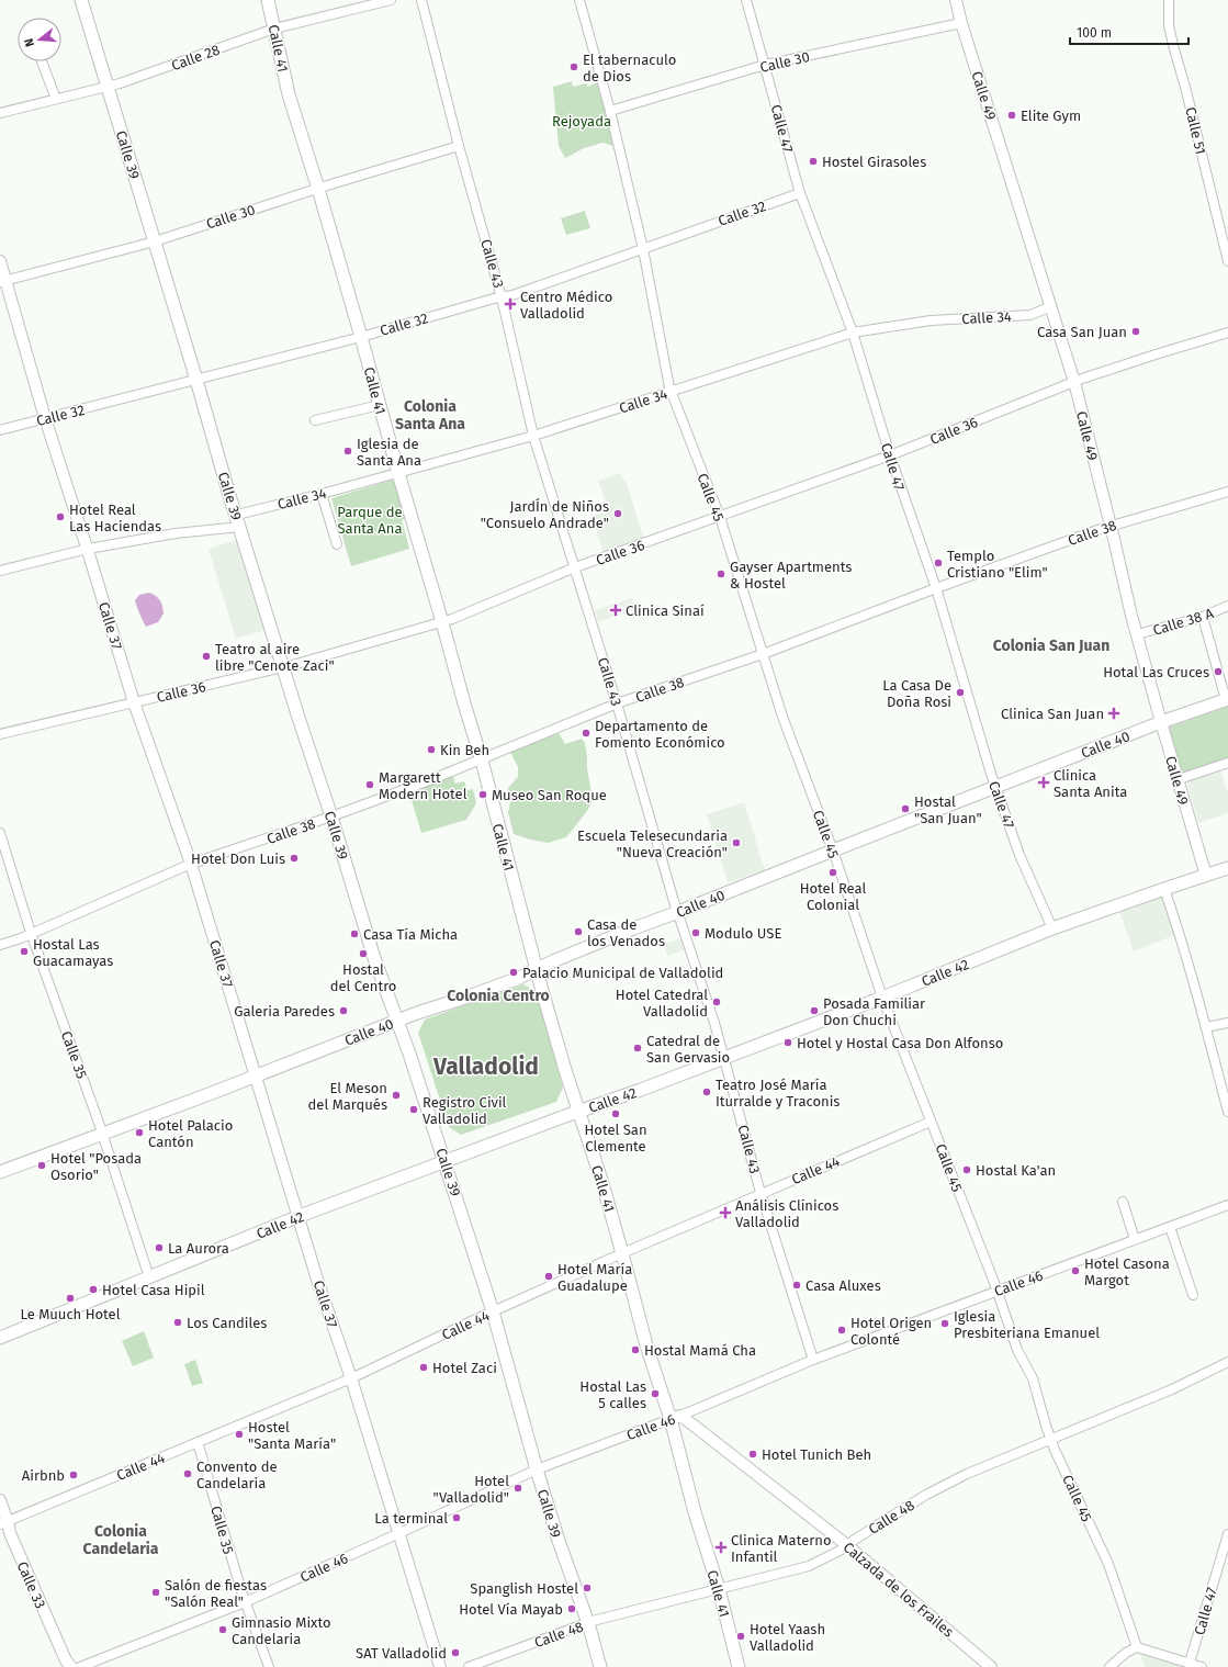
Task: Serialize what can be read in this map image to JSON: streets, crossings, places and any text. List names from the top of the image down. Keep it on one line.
{"streets":{"main road":["Calle 41","Calle 39","Calle 40","Calle 42"],"street":["Calle 28","Calle 30","Calle 49","Calle 47","Calle 51","Calle 32","Calle 43","Calle 34","Calle 36","Calle 45","Calle 38","Calle 38 A","Calle 37","Calle 35","Calle 44","Calle 46","Calle 48","Calle 33","Calzada de los Frailes"]},"crossings":[["Calle 41","Calle 28"],["Calle 41","Calle 30"],["Calle 41","Calle 32"],["Calle 41","Calle 34"],["Calle 41","Calle 36"],["Calle 41","Calle 38"],["Calle 41","Calle 40"],["Calle 41","Calle 42"],["Calle 41","Calle 44"],["Calle 41","Calle 46"],["Calle 41","Calle 48"],["Calle 41","Calzada de los Frailes"],["Calle 28","Calle 39"],["Calle 30","Calle 49"],["Calle 30","Calle 47"],["Calle 30","Calle 39"],["Calle 30","Calle 43"],["Calle 30","Calle 45"],["Calle 30","Calle 37"],["Calle 49","Calle 34"],["Calle 49","Calle 36"],["Calle 49","Calle 38"],["Calle 49","Calle 38 A"],["Calle 49","Calle 40"],["Calle 49","Calle 42"],["Calle 47","Calle 32"],["Calle 47","Calle 34"],["Calle 47","Calle 36"],["Calle 47","Calle 38"],["Calle 47","Calle 40"],["Calle 47","Calle 42"],["Calle 39","Calle 32"],["Calle 39","Calle 34"],["Calle 39","Calle 36"],["Calle 39","Calle 38"],["Calle 39","Calle 40"],["Calle 39","Calle 42"],["Calle 39","Calle 44"],["Calle 39","Calle 46"],["Calle 39","Calle 48"],["Calle 32","Calle 43"],["Calle 32","Calle 45"],["Calle 32","Calle 37"],["Calle 43","Calle 34"],["Calle 43","Calle 36"],["Calle 43","Calle 38"],["Calle 43","Calle 40"],["Calle 43","Calle 42"],["Calle 43","Calle 44"],["Calle 43","Calle 46"],["Calle 34","Calle 45"],["Calle 36","Calle 45"],["Calle 36","Calle 37"],["Calle 45","Calle 38"],["Calle 45","Calle 40"],["Calle 45","Calle 42"],["Calle 45","Calle 44"],["Calle 45","Calle 46"],["Calle 45","Calle 48"],["Calle 38","Calle 37"],["Calle 38","Calle 35"],["Calle 37","Calle 40"],["Calle 37","Calle 42"],["Calle 37","Calle 44"],["Calle 37","Calle 46"],["Calle 40","Calle 35"],["Calle 42","Calle 35"],["Calle 35","Calle 44"],["Calle 35","Calle 46"],["Calle 44","Calle 33"],["Calle 46","Calzada de los Frailes"],["Calle 48","Calzada de los Frailes"]],"districts":["Colonia Santa Ana","Colonia San Juan","Colonia Centro","Valladolid","Colonia Candelaria"],"parks":["Rejoyada","Parque de Santa Ana"],"places":{"other":["El tabernaculo de Dios","Elite Gym","Hostel Girasoles","Casa San Juan","Iglesia de Santa Ana","JardÍn de Niños \"Consuelo Andrade\"","Hotel Real Las Haciendas","Templo Cristiano \"Elim\"","Gayser Apartments & Hostel","Teatro al aire libre \"Cenote Zaci\"","Hotal Las Cruces","La Casa De Doña Rosi","Departamento de Fomento Económico","Kin Beh","Margarett Modern Hotel","Museo San Roque","Hostal \"San Juan\"","Escuela Telesecundaria \"Nueva Creación\"","Hotel Don Luis","Hotel Real Colonial","Casa de los Venados","Modulo USE","Casa Tía Micha","Hostal Las Guacamayas","Hostal del Centro","Palacio Municipal de Valladolid","Hotel Catedral Valladolid","Galeria Paredes","Posada Familiar Don Chuchi","Hotel y Hostal Casa Don Alfonso","Catedral de San Gervasio","Teatro José María Iturralde y Traconis","El Meson del Marqués","Registro Civil Valladolid","Hotel San Clemente","Hotel Palacio Cantón","Hotel \"Posada Osorio\"","Hostal Ka'an","La Aurora","Hotel Casona Margot","Hotel María Guadalupe","Casa Aluxes","Hotel Casa Hipil","Le Muuch Hotel","Los Candiles","Iglesia Presbiteriana Emanuel","Hotel Origen Colonté","Hostal Mamá Cha","Hotel Zaci","Hostal Las 5 calles","Hostel \"Santa María\"","Hotel Tunich Beh","Convento de Candelaria","Airbnb","Hotel \"Valladolid\"","La terminal","Spanglish Hostel","Salón de fiestas \"Salón Real\"","Hotel Vía Mayab","Gimnasio Mixto Candelaria","Hotel Yaash Valladolid","SAT Valladolid"],"health":["Centro Médico Valladolid","Clinica Sinaí","Clinica San Juan","Clinica Santa Anita","Análisis Clínicos Valladolid","Clinica Materno Infantil"]},"scale_bar":"100 m","north":"left"}
